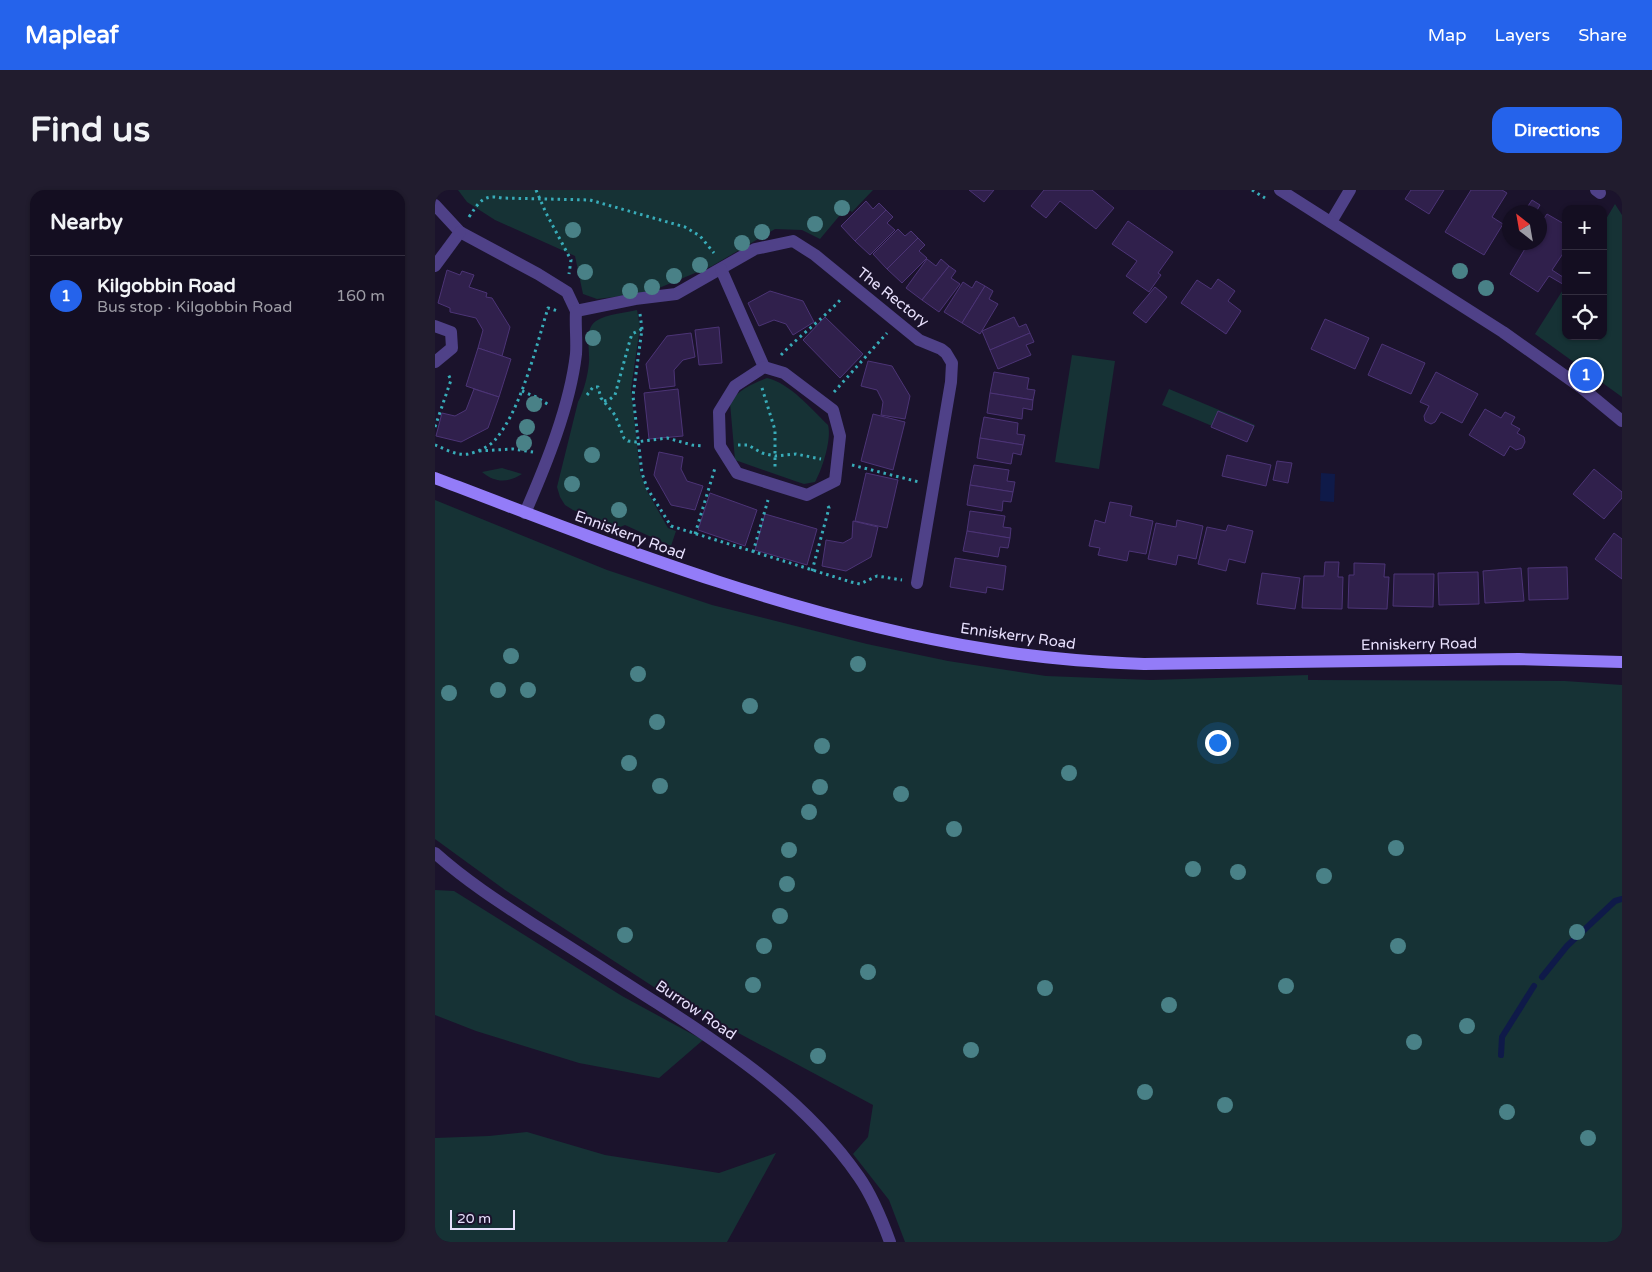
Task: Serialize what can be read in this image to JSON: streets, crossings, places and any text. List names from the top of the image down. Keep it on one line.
{"streets":{"main road":["Enniskerry Road"],"street":["The Rectory","Burrow Road"]},"scale_bar":"20 m","north":"top left","page":{"header":"Mapleaf","nav":["Map","Layers","Share"],"buttons":"Directions","title":"Find us","heading":"Nearby","map_buttons":["+","−"],"list":[{"mark":"1","name":"Kilgobbin Road","note":"Bus stop · Kilgobbin Road","value":"160 m"}],"pins":"1","scale":"20 m"}}
